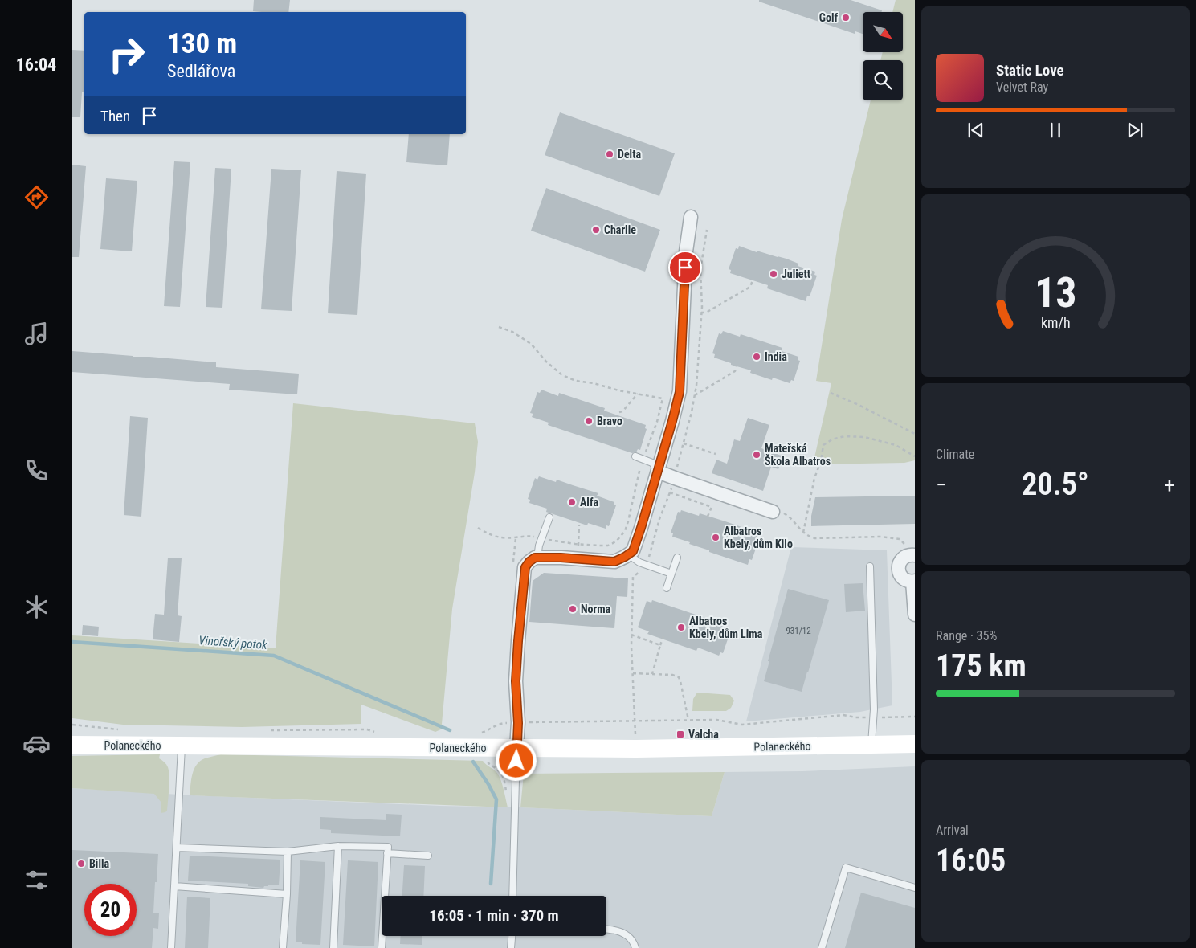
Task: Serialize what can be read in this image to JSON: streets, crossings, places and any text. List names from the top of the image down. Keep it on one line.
{"streets":{"street":["Polaneckého"]},"water":["Vinořský potok"],"places":{"other":["Golf","Delta","Charlie","Juliett","India","Bravo","Mateřská Škola Albatros","Alfa","Albatros Kbely, dům Kilo","Norma","Albatros Kbely, dům Lima","Billa"],"transit":["Valcha"]},"house_numbers":["931/12"],"north":"bottom right","page":{"tabs":"16:04","turn":["130 m","Sedlářova"],"song":["Static Love","Velvet Ray"],"then":"Then","tile":["Climate",["Range · 35%","175 km"],["Arrival","16:05"]],"heat":["−","20.5°","+"],"limit":"20","trip":"16:05 · 1 min · 370 m","gauge":["13","km/h"]}}
